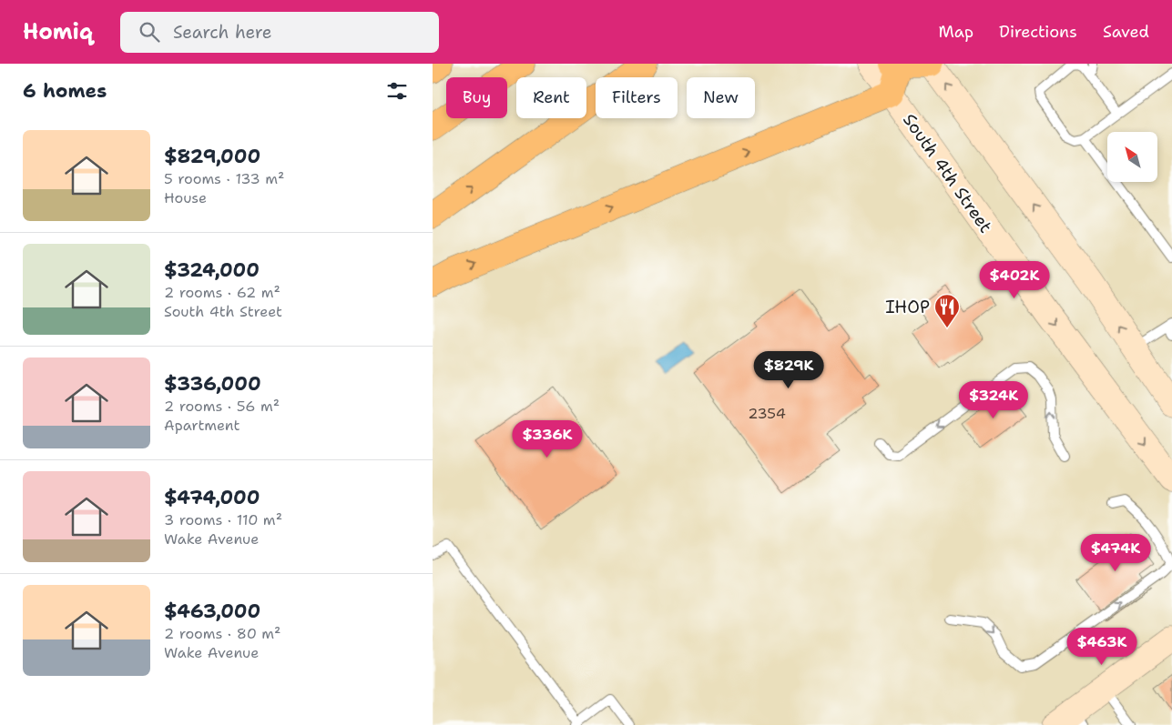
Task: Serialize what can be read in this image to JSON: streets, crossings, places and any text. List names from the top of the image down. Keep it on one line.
{"streets":{"main road":["South 4th Street"]},"places":{"restaurant":["IHOP"]},"house_numbers":["2354"],"north":"top left","page":{"header":"Homiq","search":"Search here","nav":["Map","Directions","Saved"],"heading":"6 homes","chip":["Buy","Rent","Filters","New"],"list":[{"name":"$829,000","note":"5 rooms · 133 m² · House"},{"name":"$324,000","note":"2 rooms · 62 m² · South 4th Street"},{"name":"$336,000","note":"2 rooms · 56 m² · Apartment"},{"name":"$474,000","note":"3 rooms · 110 m² · Wake Avenue"},{"name":"$463,000","note":"2 rooms · 80 m² · Wake Avenue"}],"price":["$402K","$829K","$324K","$336K","$474K","$463K"]}}
